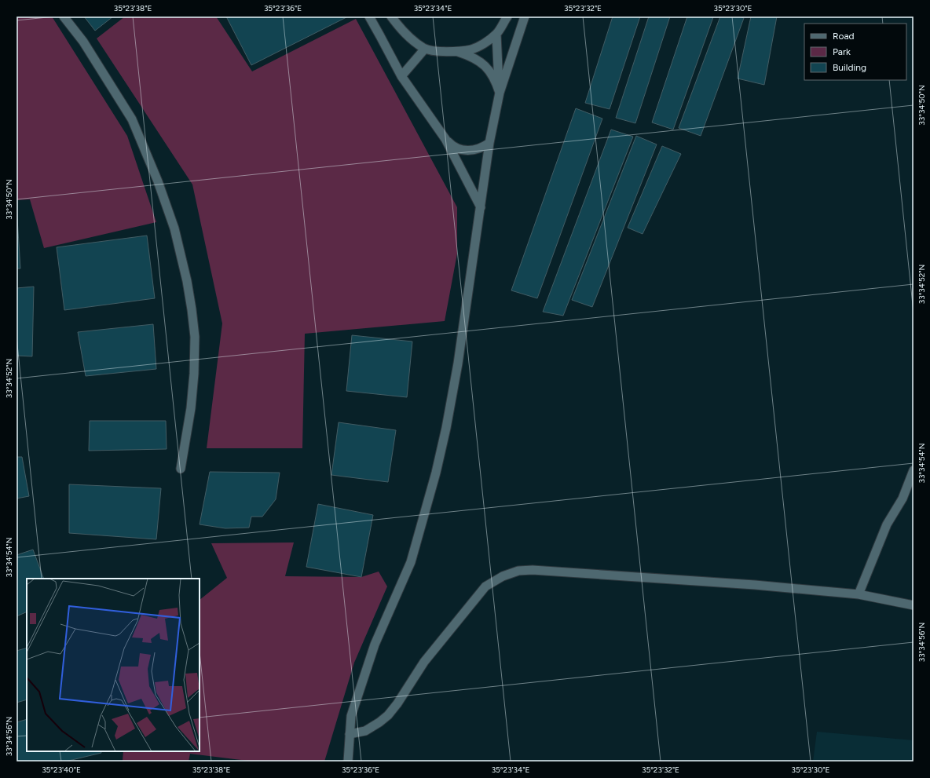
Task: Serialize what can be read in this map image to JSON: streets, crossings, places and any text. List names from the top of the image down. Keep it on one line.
{"legend":["Road","Park","Building"],"coordinates":["35°23'38\"E","35°23'36\"E","35°23'34\"E","35°23'32\"E","35°23'30\"E","33°34'50\"N","33°34'52\"N","33°34'54\"N","33°34'56\"N","35°23'40\"E"]}
